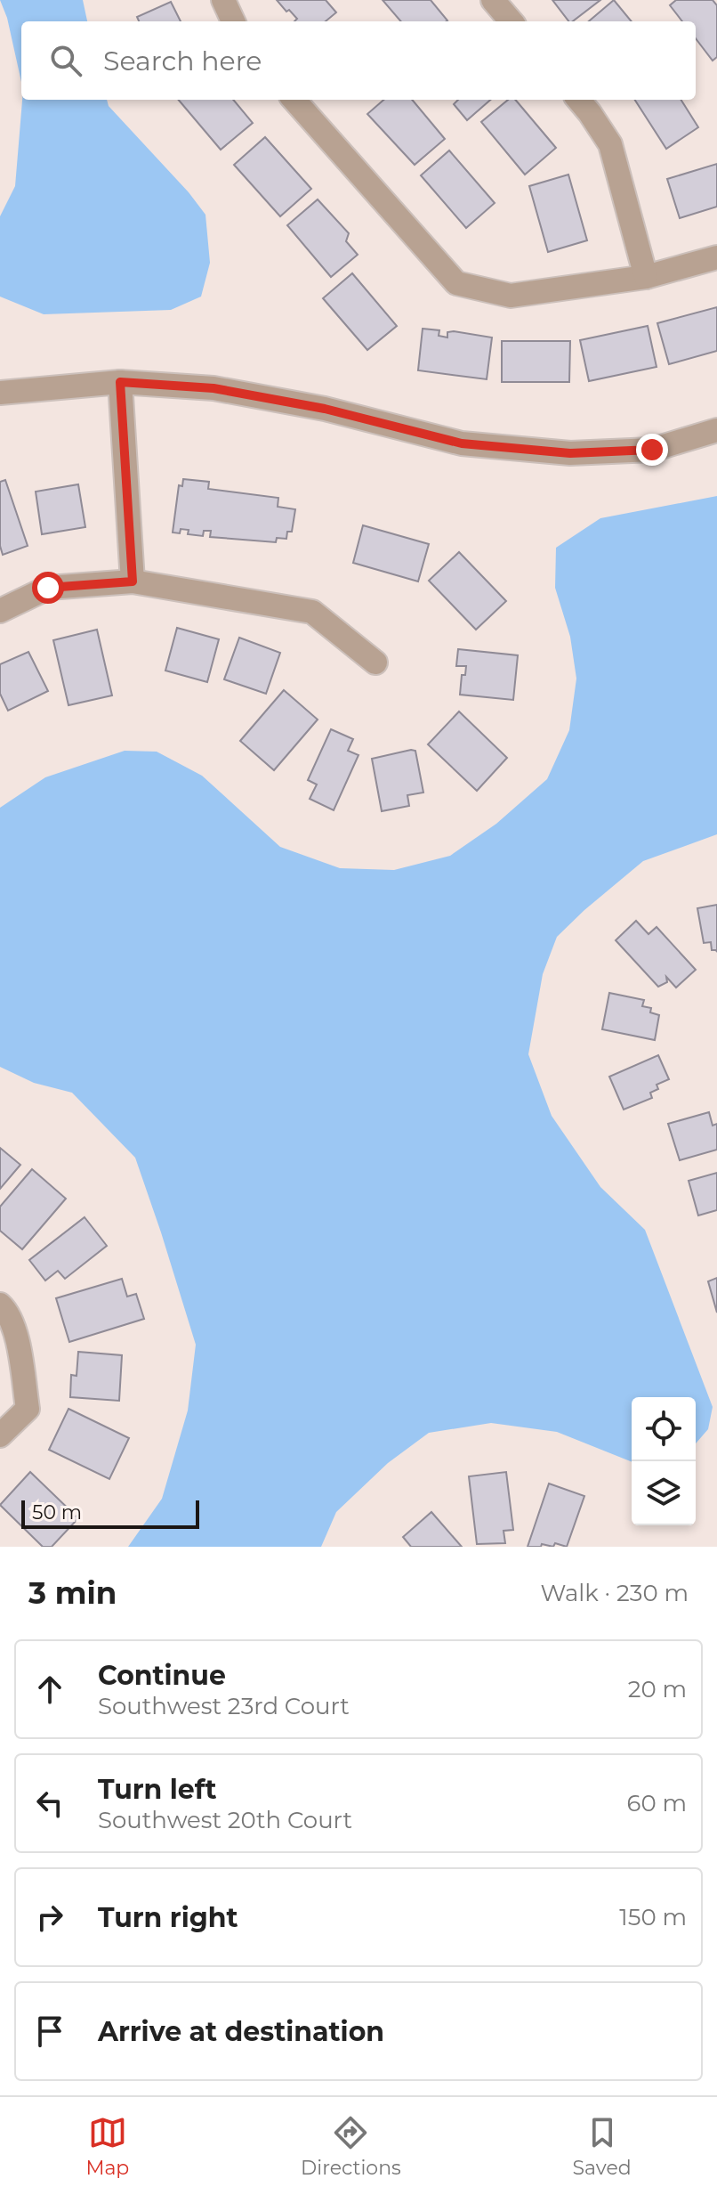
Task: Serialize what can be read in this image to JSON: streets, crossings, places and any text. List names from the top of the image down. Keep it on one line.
{"scale_bar":"50 m","page":{"search":"Search here","scale":"50 m","heading":["3 min","Walk · 230 m"],"list":[["Continue","Southwest 23rd Court","20 m"],["Turn left","Southwest 20th Court","60 m"],["Turn right","150 m"],"Arrive at destination"],"nav":["Map","Directions","Saved"]}}
